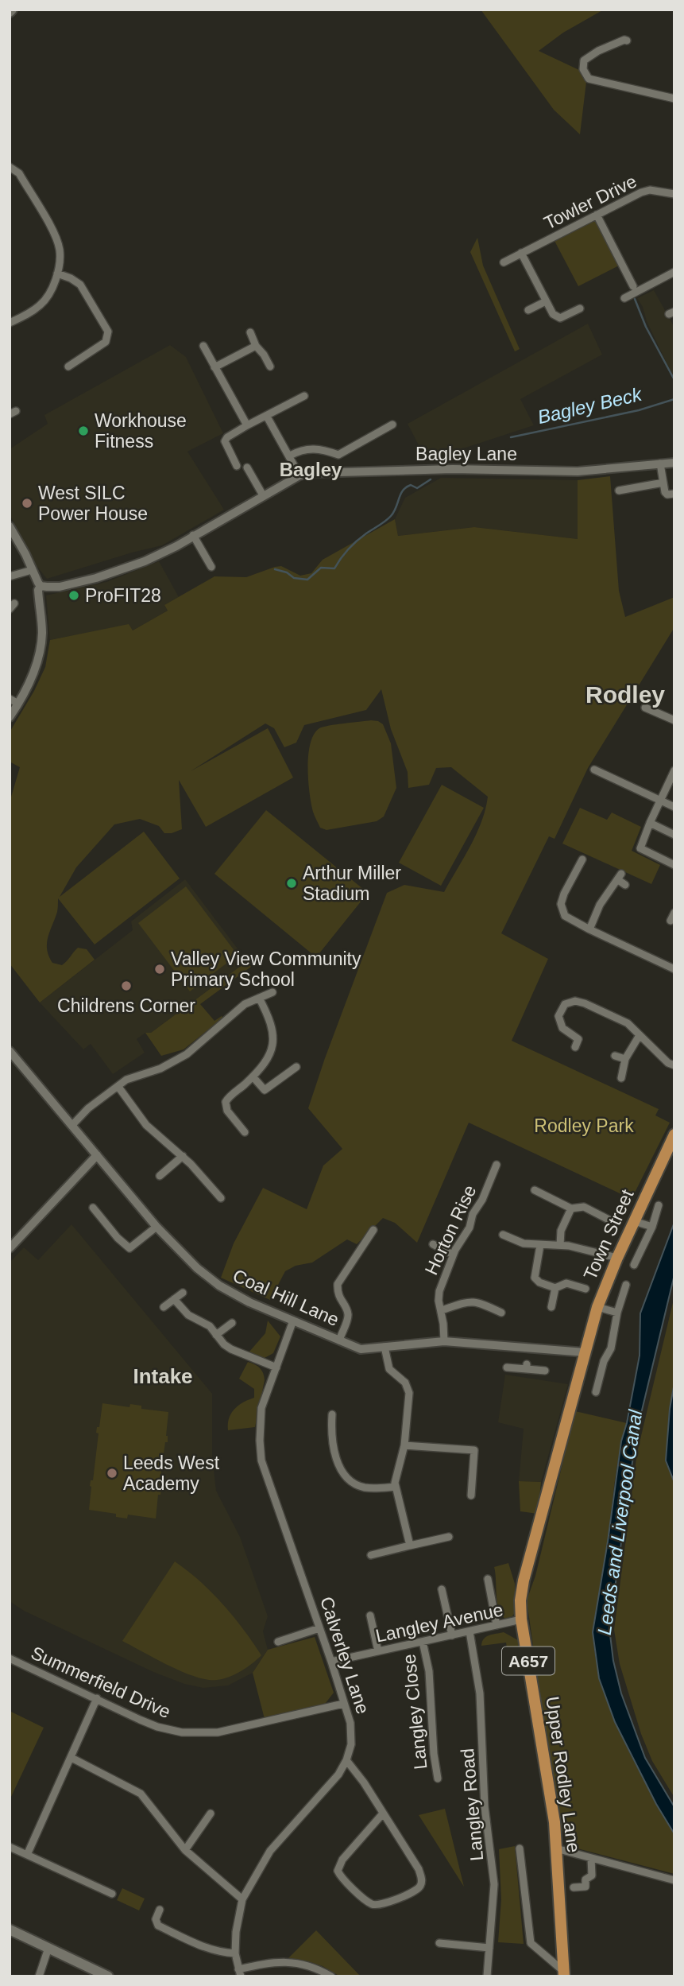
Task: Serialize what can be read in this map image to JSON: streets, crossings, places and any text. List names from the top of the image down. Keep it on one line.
{"streets":{"main road":["Town Street","A657","Upper Rodley Lane"],"street":["Towler Drive","Bagley Lane","Horton Rise","Coal Hill Lane","Langley Avenue","Calverley Lane","Summerfield Drive","Langley Close","Langley Road"]},"crossings":[["Horton Rise","Coal Hill Lane"],["Town Street","Coal Hill Lane"],["Town Street","Upper Rodley Lane"],["Coal Hill Lane","Calverley Lane"],["Coal Hill Lane","Upper Rodley Lane"],["Langley Avenue","Calverley Lane"],["Langley Avenue","Langley Close"],["Langley Avenue","Upper Rodley Lane"],["Langley Avenue","Langley Road"],["Calverley Lane","Summerfield Drive"]],"districts":["Bagley","Rodley","Intake"],"water":["Bagley Beck","Leeds and Liverpool Canal"],"parks":["Rodley Park"],"places":["Workhouse Fitness","West SILC Power House","ProFIT28","Arthur Miller Stadium","Valley View Community Primary School","Childrens Corner","Leeds West Academy"]}
